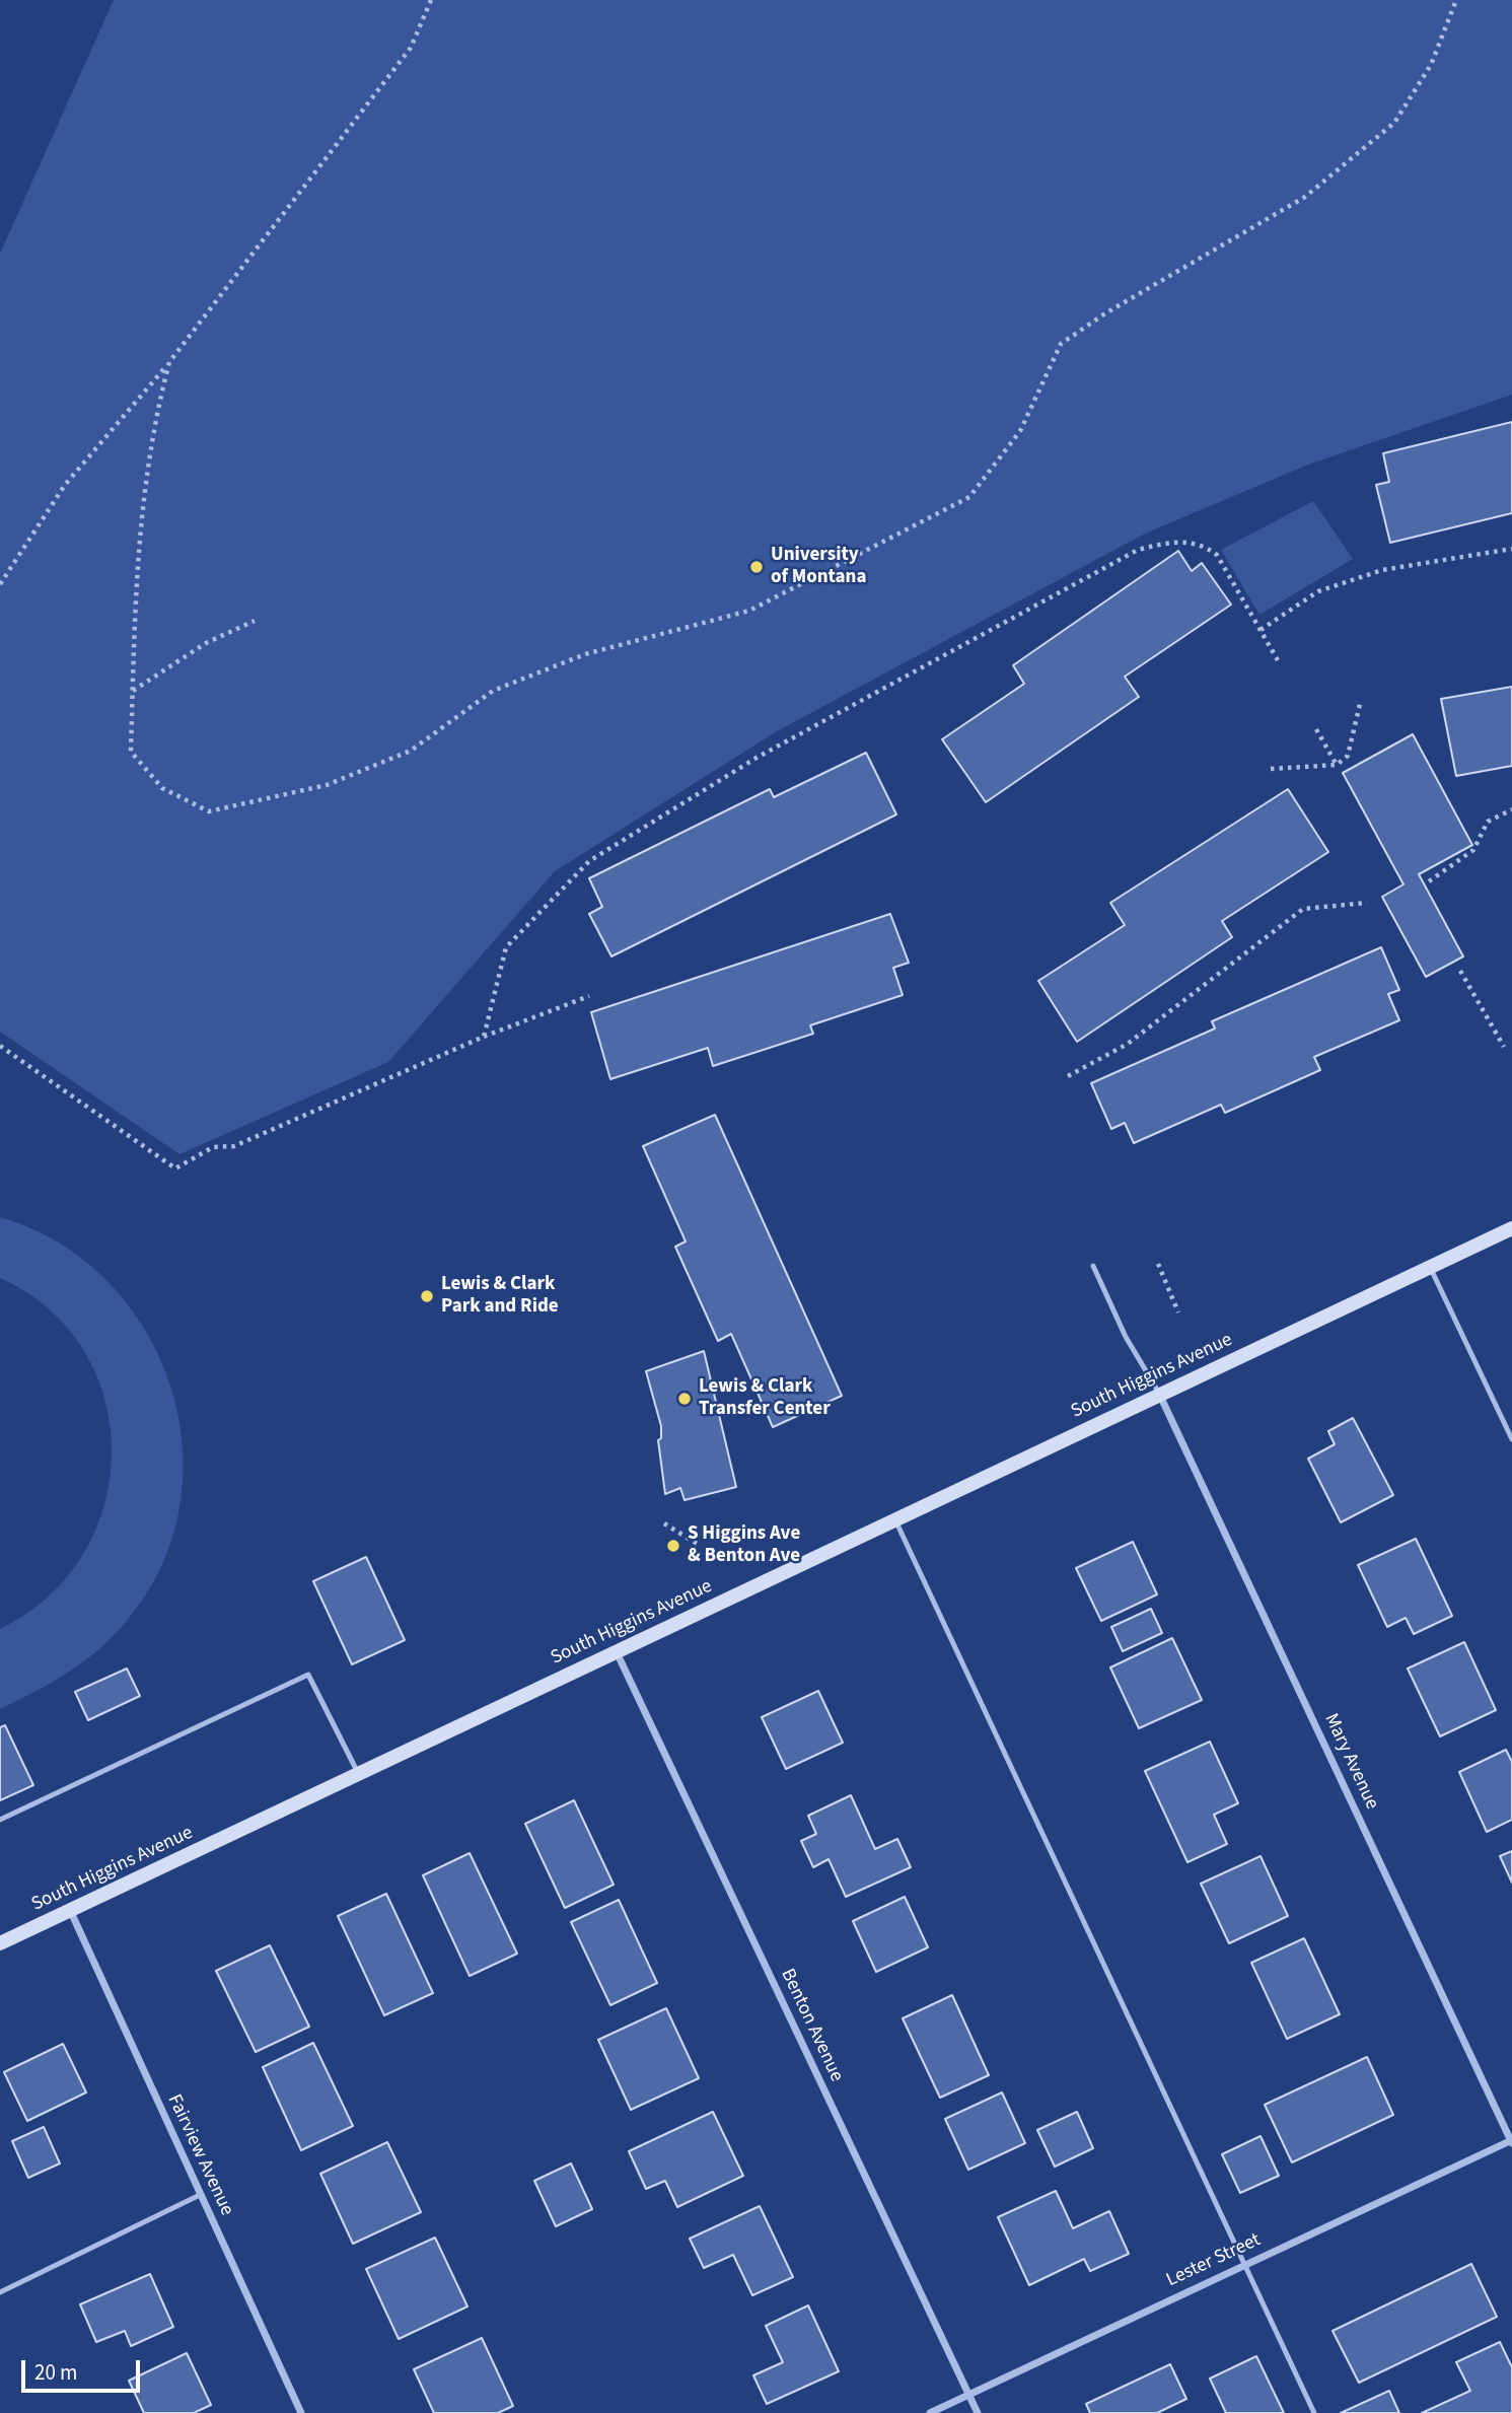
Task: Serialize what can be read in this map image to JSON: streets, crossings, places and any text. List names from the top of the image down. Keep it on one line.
{"streets":{"main road":["South Higgins Avenue"],"street":["Mary Avenue","Benton Avenue","Fairview Avenue","Lester Street"]},"crossings":[["South Higgins Avenue","Mary Avenue"],["South Higgins Avenue","Benton Avenue"],["South Higgins Avenue","Fairview Avenue"],["Mary Avenue","Lester Street"],["Benton Avenue","Lester Street"]],"places":["University of Montana","Lewis & Clark Park and Ride","Lewis & Clark Transfer Center","S Higgins Ave & Benton Ave"],"scale_bar":"20 m"}
